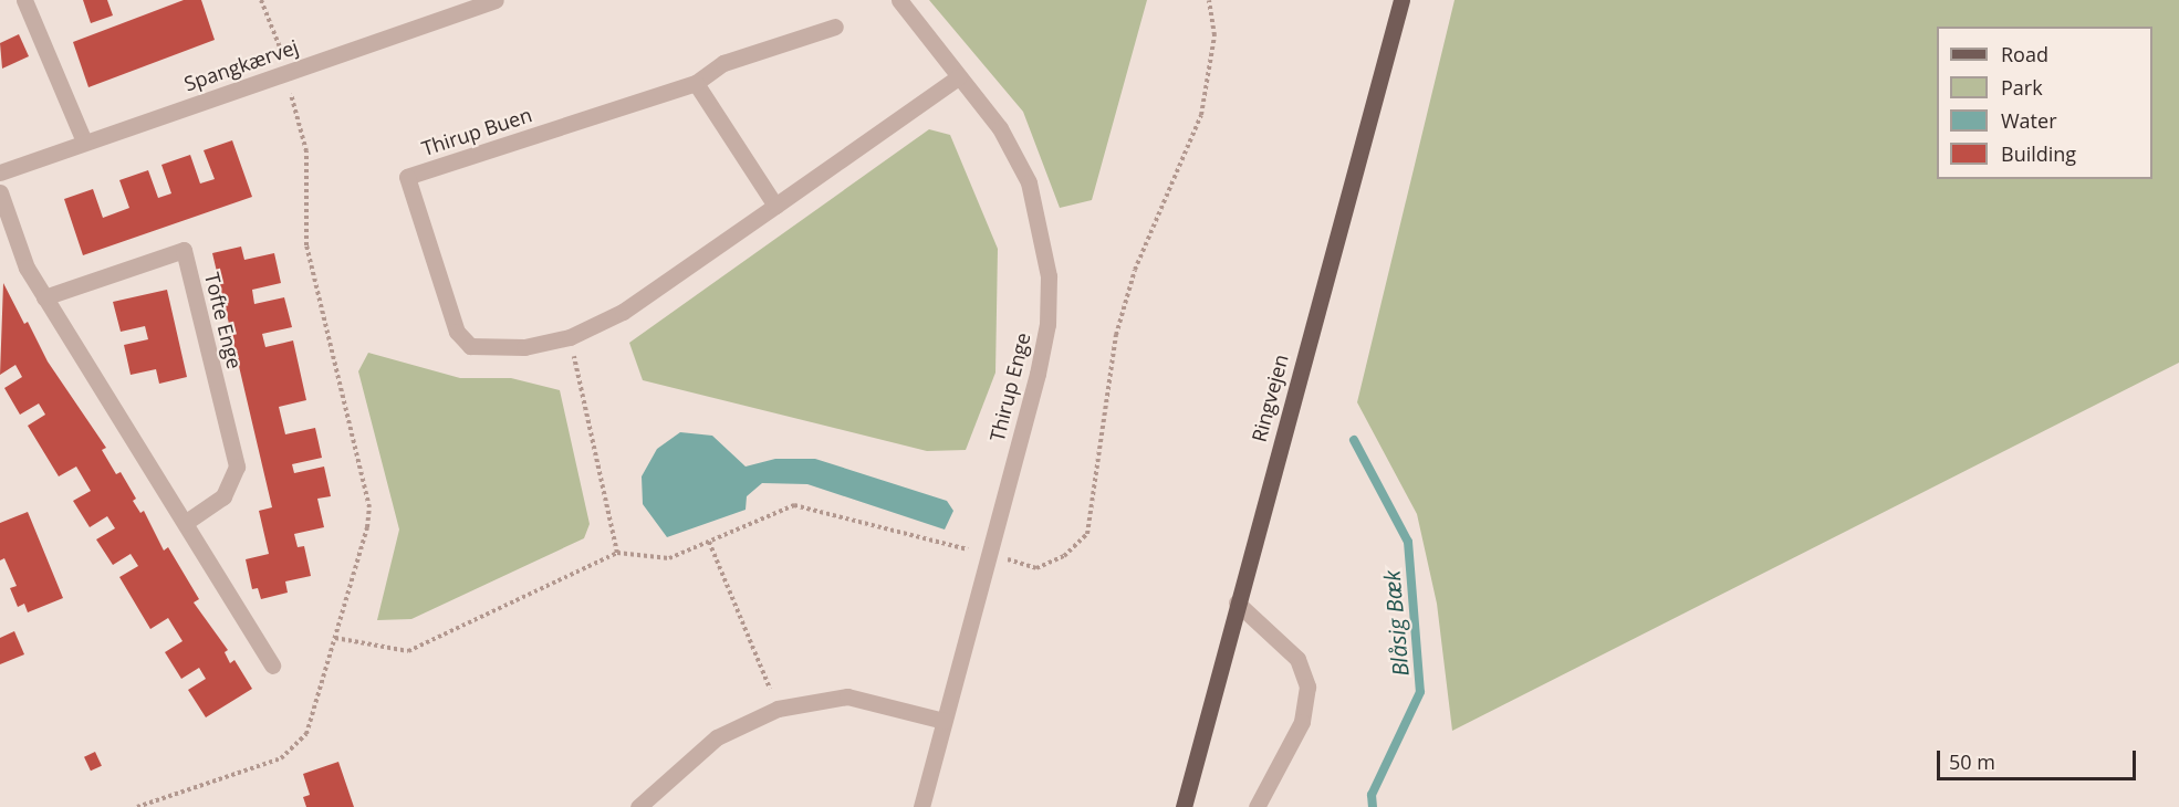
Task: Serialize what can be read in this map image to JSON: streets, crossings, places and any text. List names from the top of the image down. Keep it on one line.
{"streets":{"main road":["Ringvejen"],"street":["Spangkærvej","Thirup Buen","Tofte Enge","Thirup Enge"]},"water":["Blåsig Bæk"],"legend":["Road","Park","Water","Building"],"scale_bar":"50 m"}
